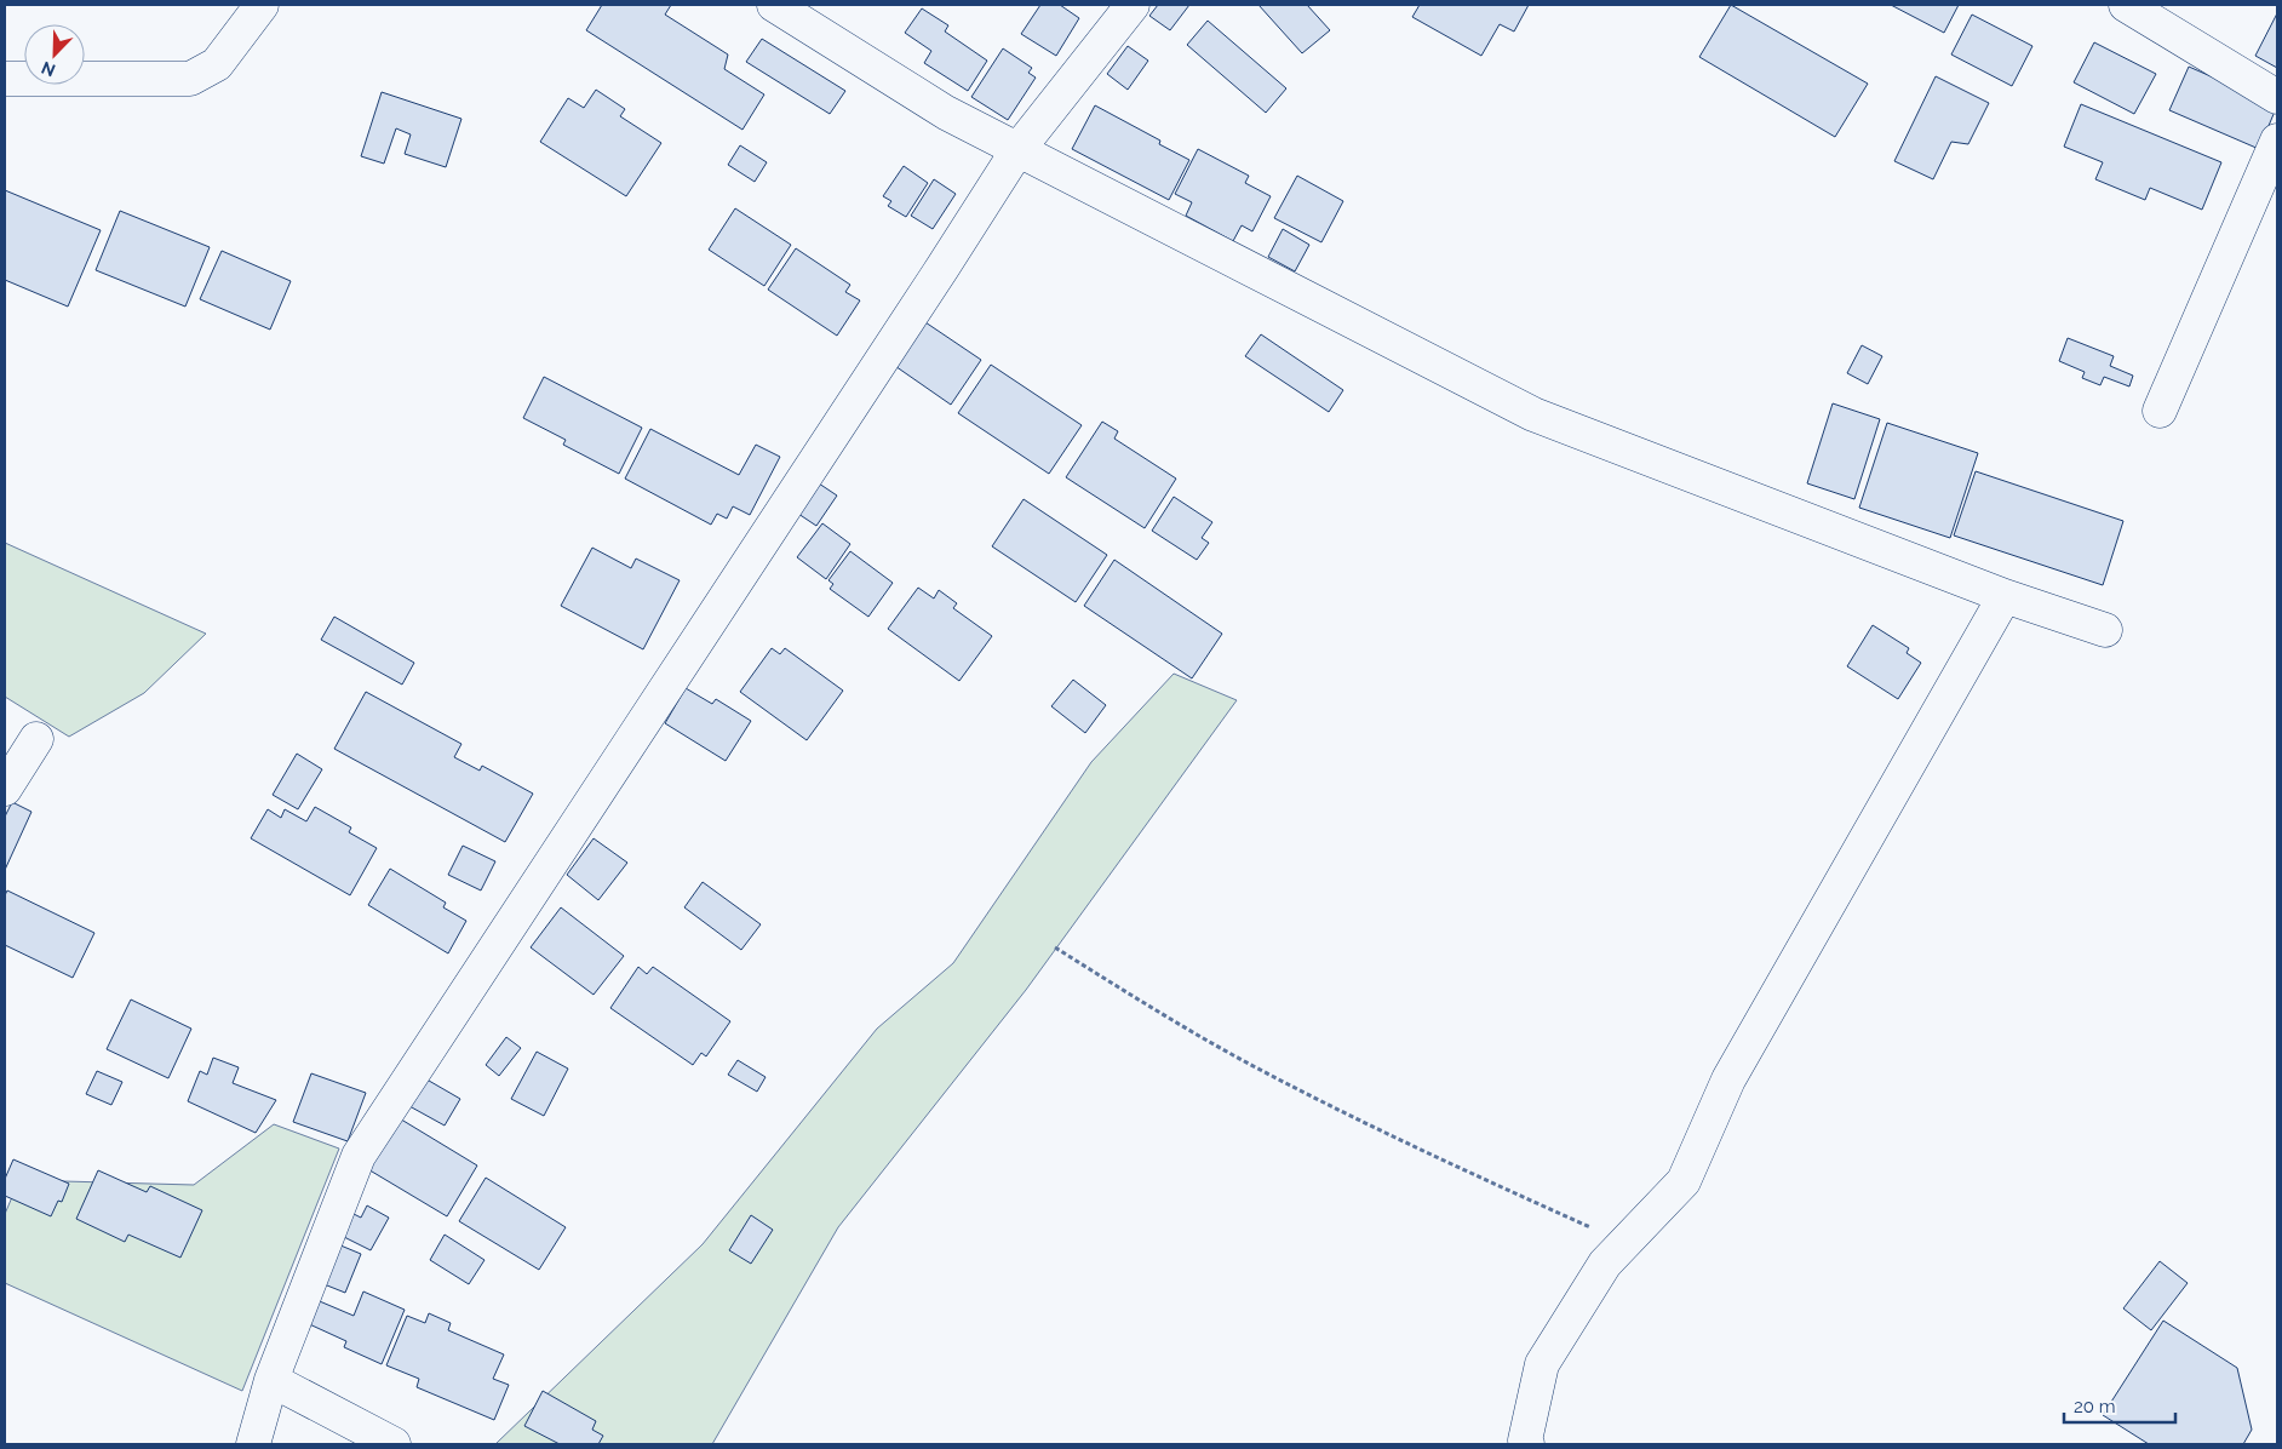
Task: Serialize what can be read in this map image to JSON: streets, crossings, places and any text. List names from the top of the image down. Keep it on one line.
{"scale_bar":"20 m","north":"bottom left"}
